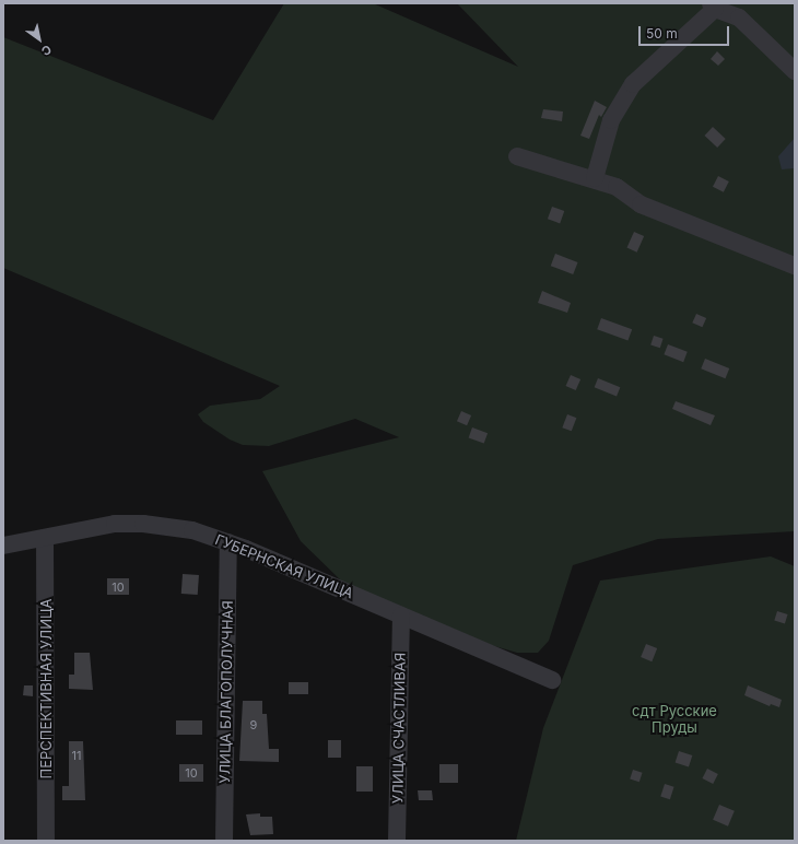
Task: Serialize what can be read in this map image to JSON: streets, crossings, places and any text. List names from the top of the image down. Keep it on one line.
{"streets":{"street":["ГУБЕРНСКАЯ УЛИЦА","ПЕРСПЕКТИВНАЯ УЛИЦА","УЛИЦА БЛАГОПОЛУЧНАЯ","УЛИЦА СЧАСТЛИВАЯ"]},"crossings":[["ГУБЕРНСКАЯ УЛИЦА","ПЕРСПЕКТИВНАЯ УЛИЦА"],["ГУБЕРНСКАЯ УЛИЦА","УЛИЦА БЛАГОПОЛУЧНАЯ"],["ГУБЕРНСКАЯ УЛИЦА","УЛИЦА СЧАСТЛИВАЯ"]],"parks":["сдт Русские Пруды"],"house_numbers":["10","9","11","10"],"scale_bar":"50 m","north":"bottom right"}
